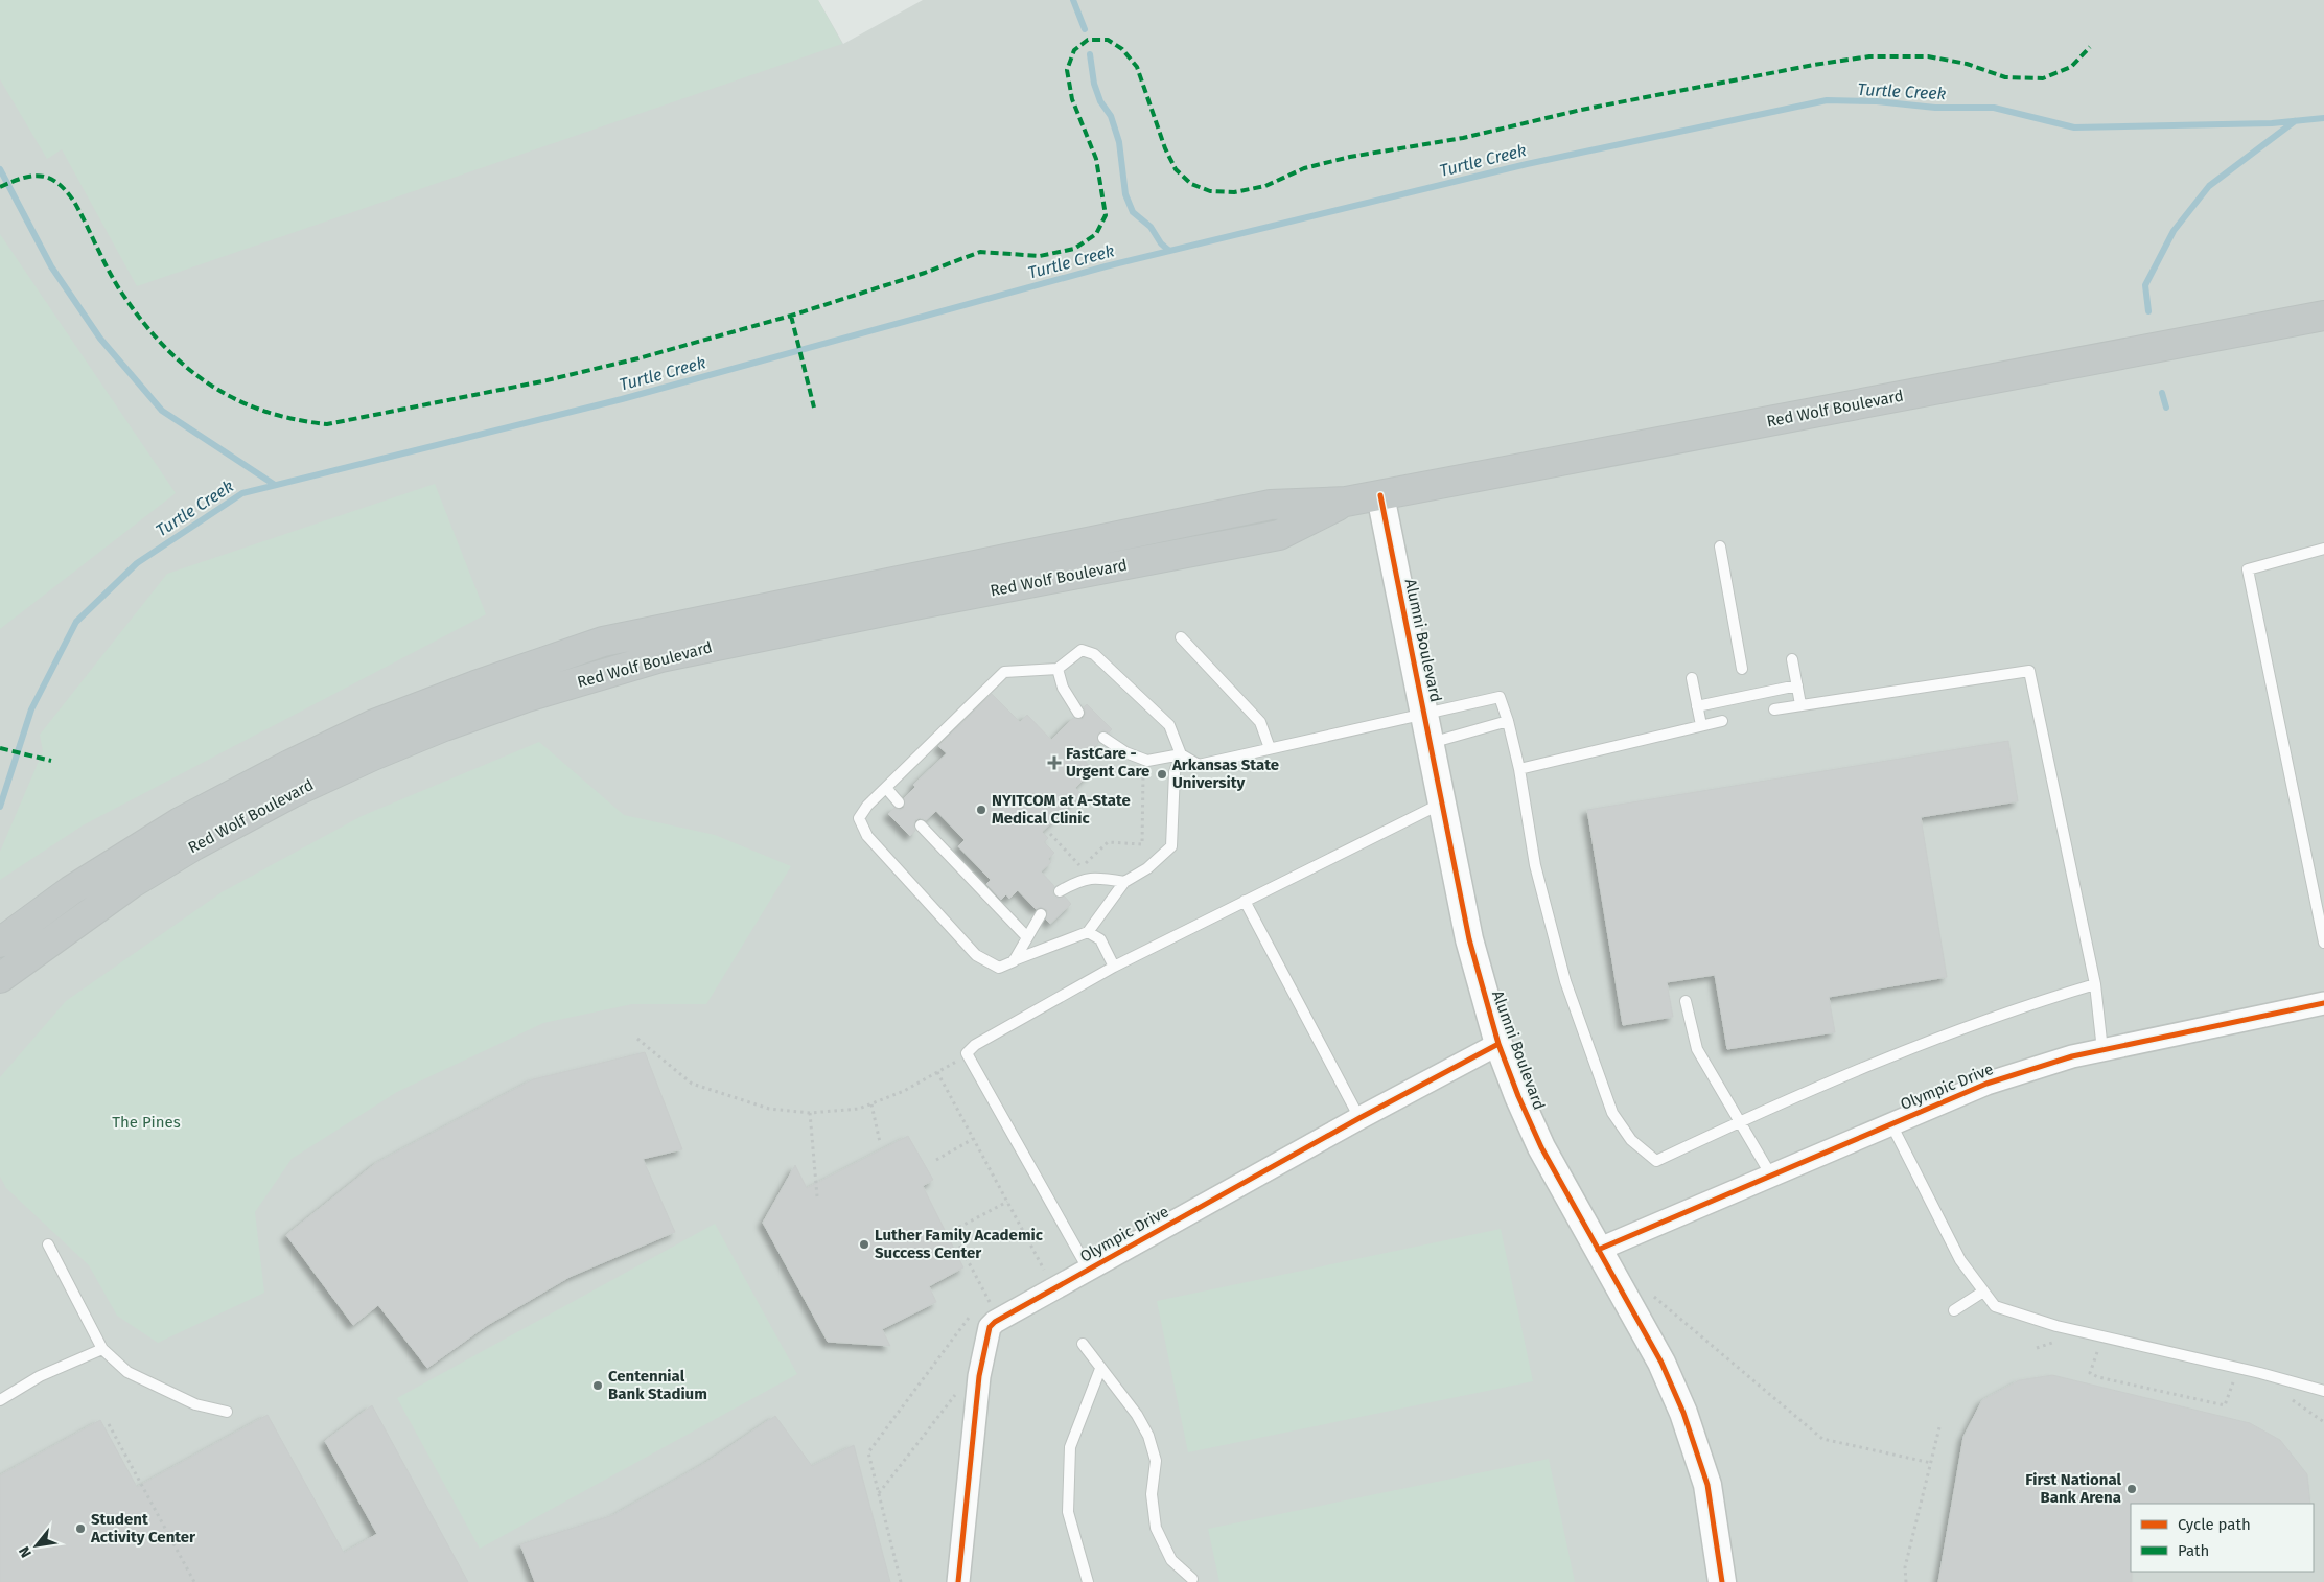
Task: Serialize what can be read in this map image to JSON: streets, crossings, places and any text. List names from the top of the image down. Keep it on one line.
{"streets":{"highway":["Red Wolf Boulevard"],"street":["Alumni Boulevard","Olympic Drive"]},"crossings":[["Red Wolf Boulevard","Alumni Boulevard"],["Alumni Boulevard","Olympic Drive"]],"water":["Turtle Creek"],"parks":["The Pines"],"places":{"health":["FastCare - Urgent Care"],"other":["Arkansas State University","NYITCOM at A-State Medical Clinic","Luther Family Academic Success Center","Centennial Bank Stadium","First National Bank Arena","Student Activity Center"]},"legend":["Cycle path","Path"],"north":"bottom left"}
